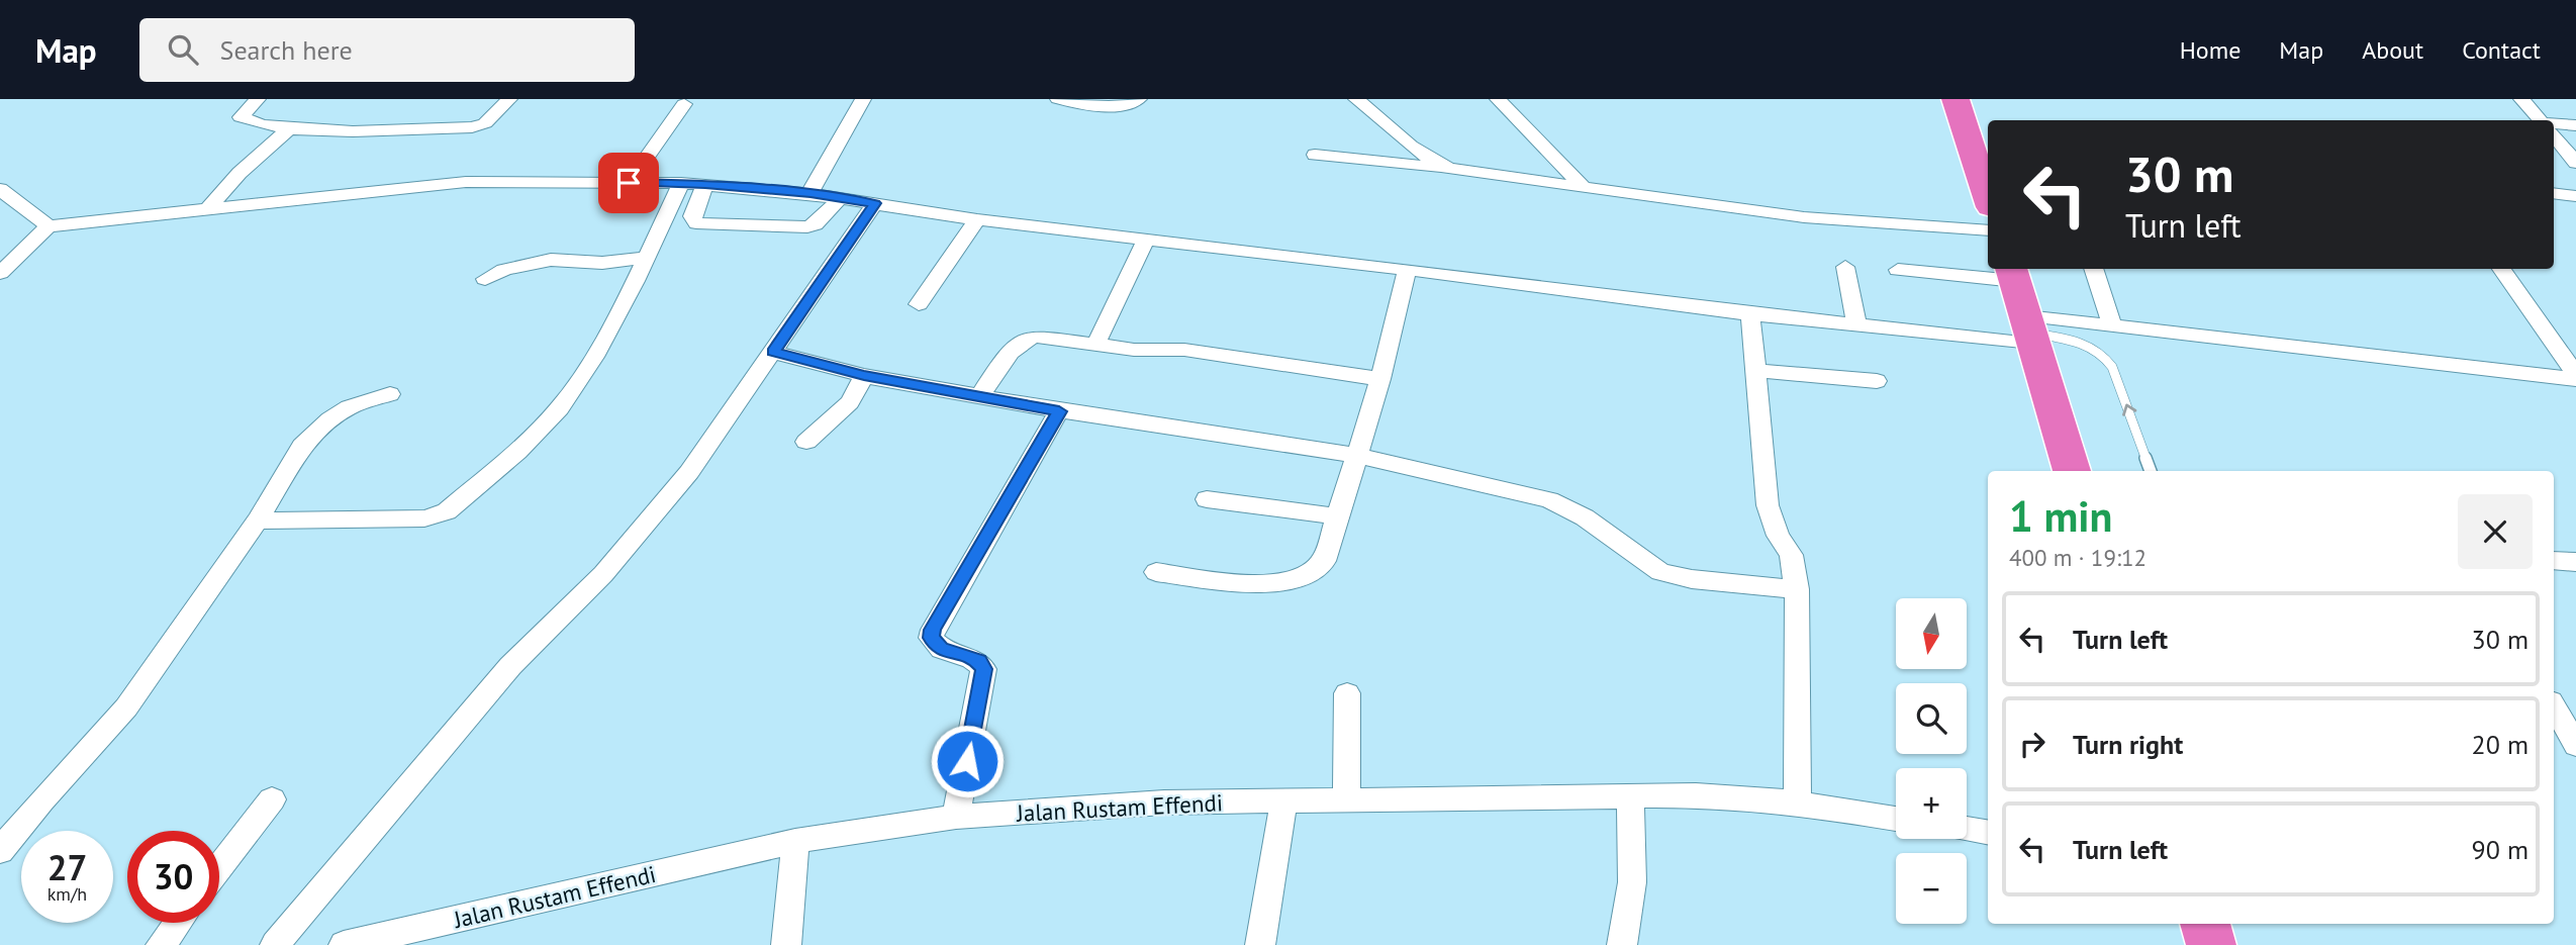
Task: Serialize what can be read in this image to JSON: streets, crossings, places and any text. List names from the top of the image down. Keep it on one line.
{"streets":{"street":["Jalan Rustam Effendi"]},"north":"bottom","page":{"header":"Map","search":"Search here","nav":["Home","Map","About","Contact"],"turn":["30 m","Turn left"],"heading":["1 min","400 m · 19:12"],"list":[{"name":"Turn left","value":"30 m"},{"name":"Turn right","value":"20 m"},{"name":"Turn left","value":"90 m"}],"map_buttons":["+","−"],"speed":"27 km/h","limit":"30"}}
